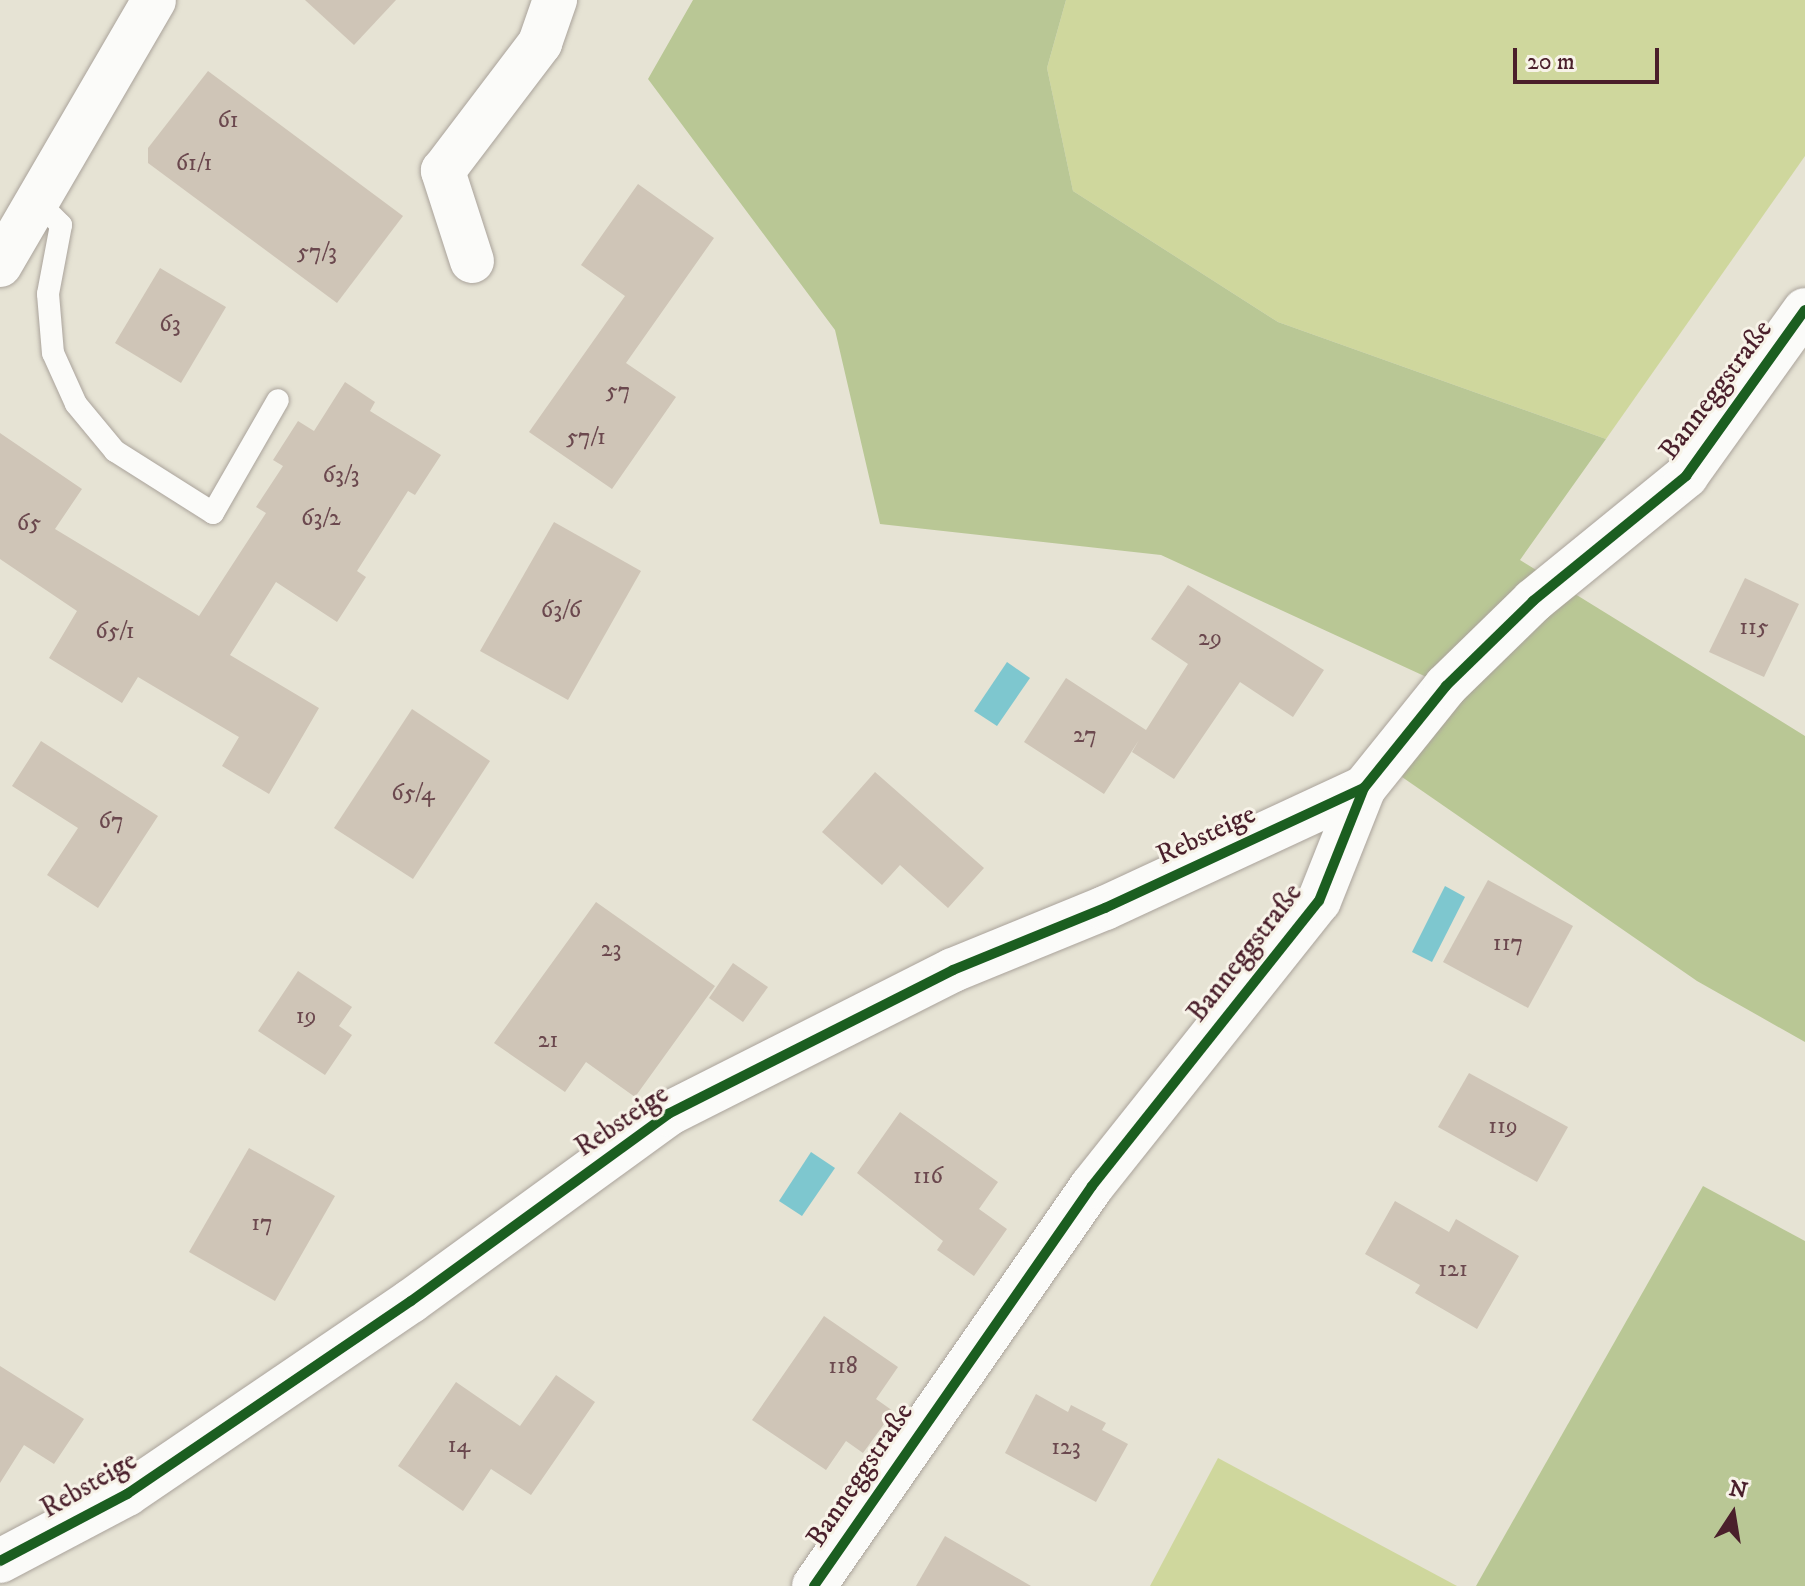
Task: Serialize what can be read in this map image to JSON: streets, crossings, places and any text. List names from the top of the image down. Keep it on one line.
{"streets":{"street":["Banneggstraße","Rebsteige"]},"crossings":[["Banneggstraße","Rebsteige"]],"house_numbers":["61","61/1","57/3","63","57","57/1","63/3","63/2","65","63/6","115","65/1","29","27","65/4","67","117","23","19","21","119","116","17","121","118","14","123"],"scale_bar":"20 m","north":"top"}
